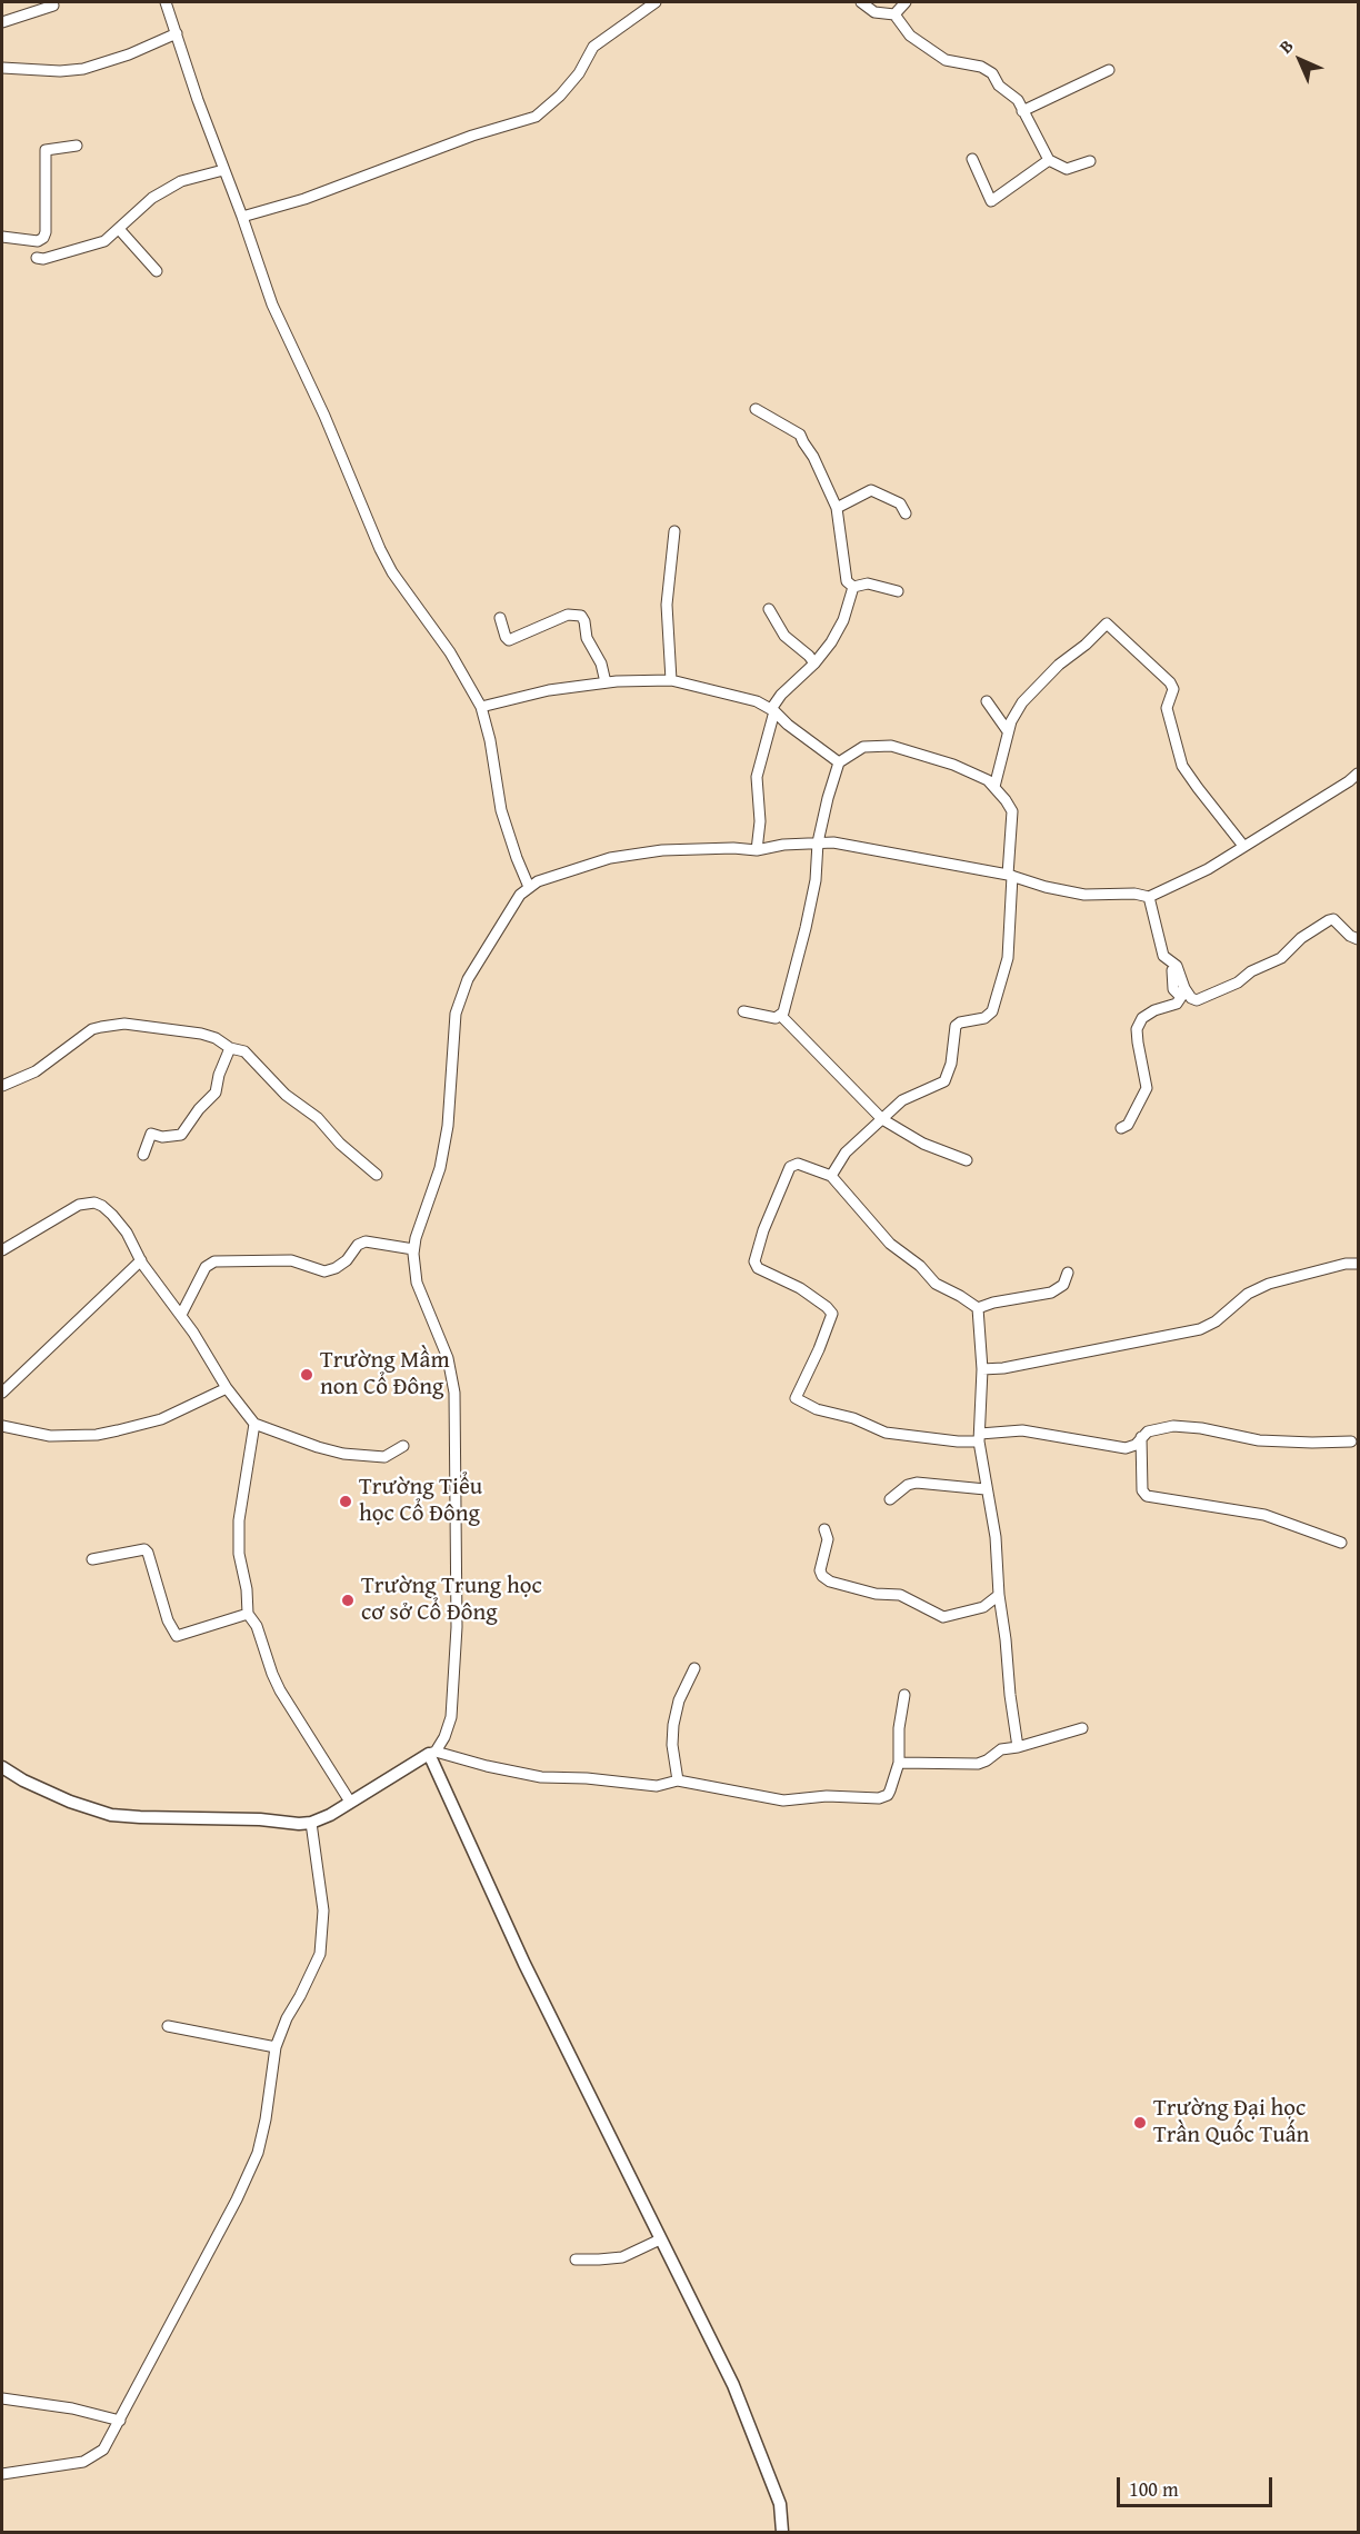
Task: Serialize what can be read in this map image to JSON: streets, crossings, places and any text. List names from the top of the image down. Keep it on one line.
{"places":["Trường Mầm non Cổ Đông","Trường Tiểu học Cổ Đông","Trường Trung học cơ sở Cổ Đông","Trường Đại học Trần Quốc Tuấn"],"scale_bar":"100 m","north":"top left"}
